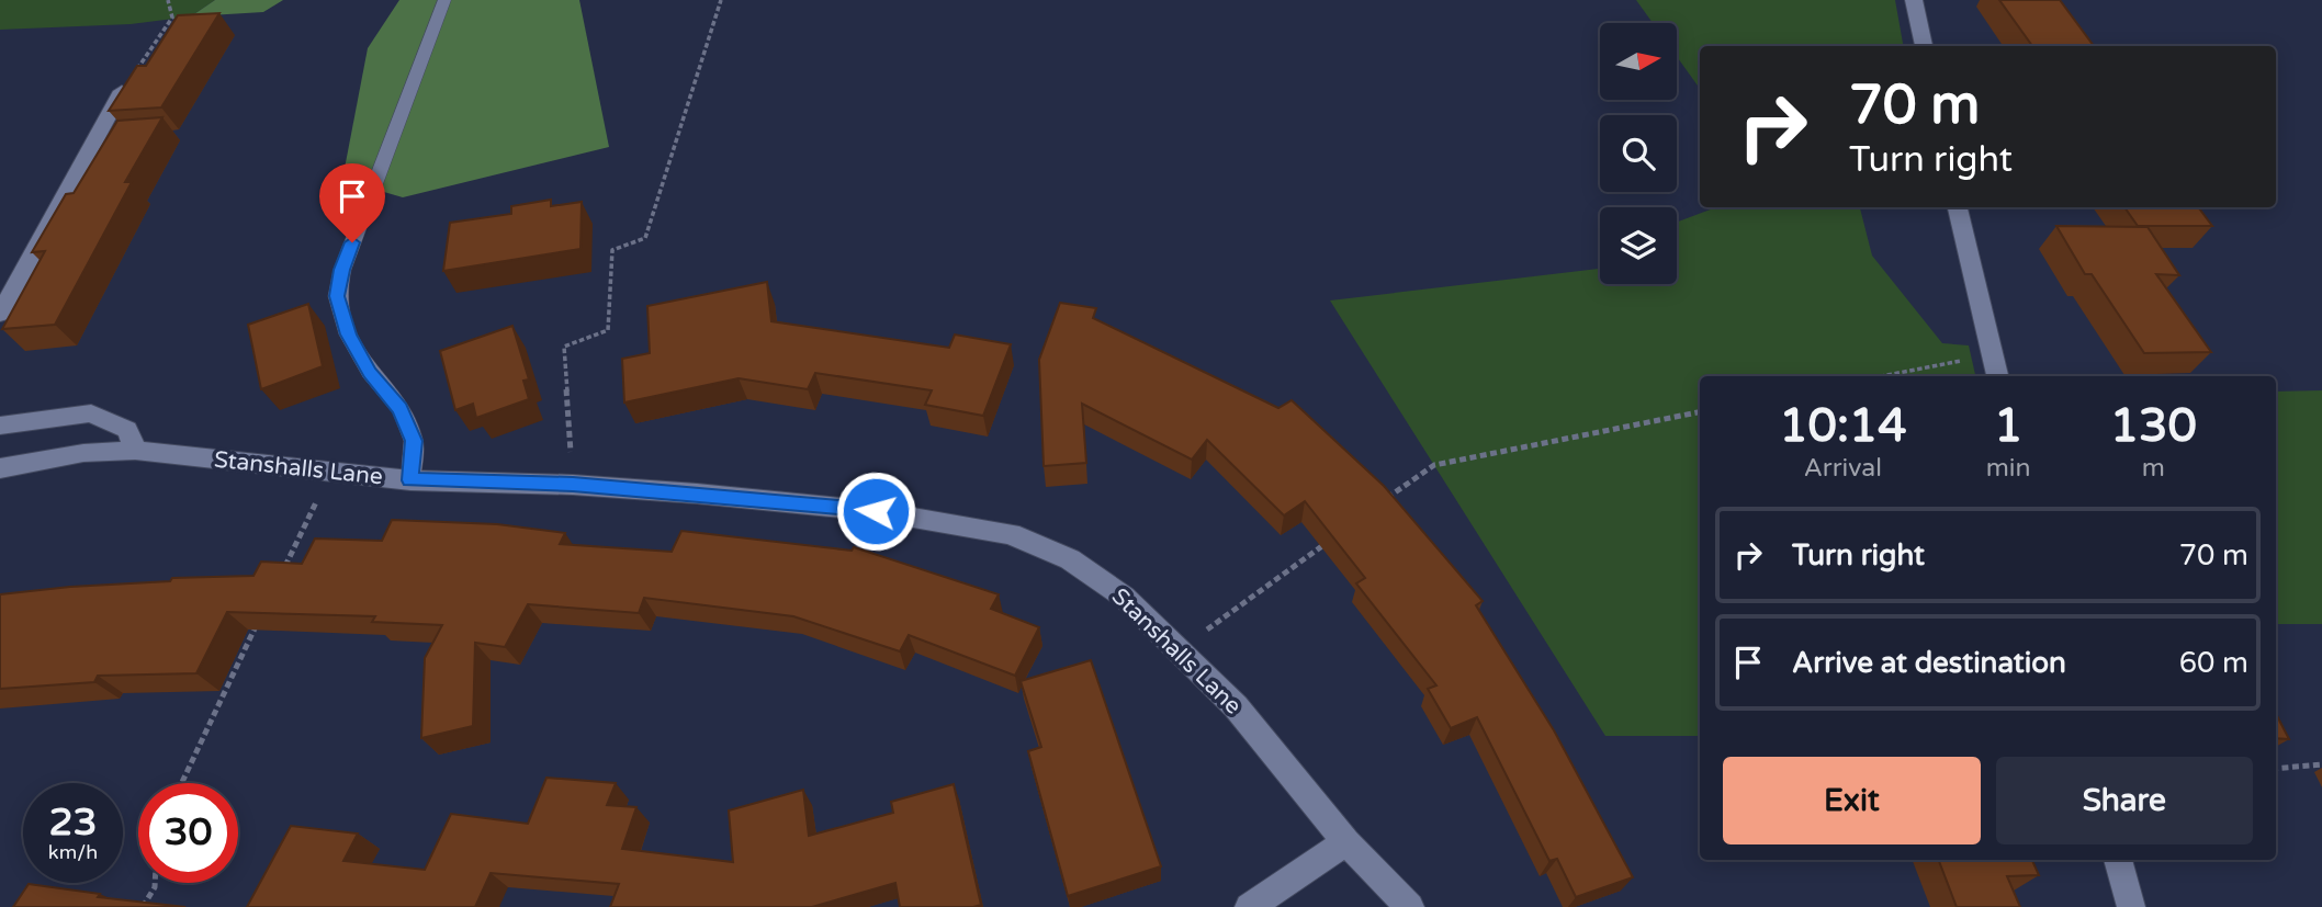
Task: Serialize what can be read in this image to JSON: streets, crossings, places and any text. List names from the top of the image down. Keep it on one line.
{"streets":{"street":["Stanshalls Lane"]},"north":"right","page":{"turn":["70 m","Turn right"],"eta":["10:14","Arrival","1","min","130","m"],"list":[{"name":"Turn right","value":"70 m"},{"name":"Arrive at destination","value":"60 m"}],"buttons":["Exit","Share"],"speed":"23 km/h","limit":"30"}}
